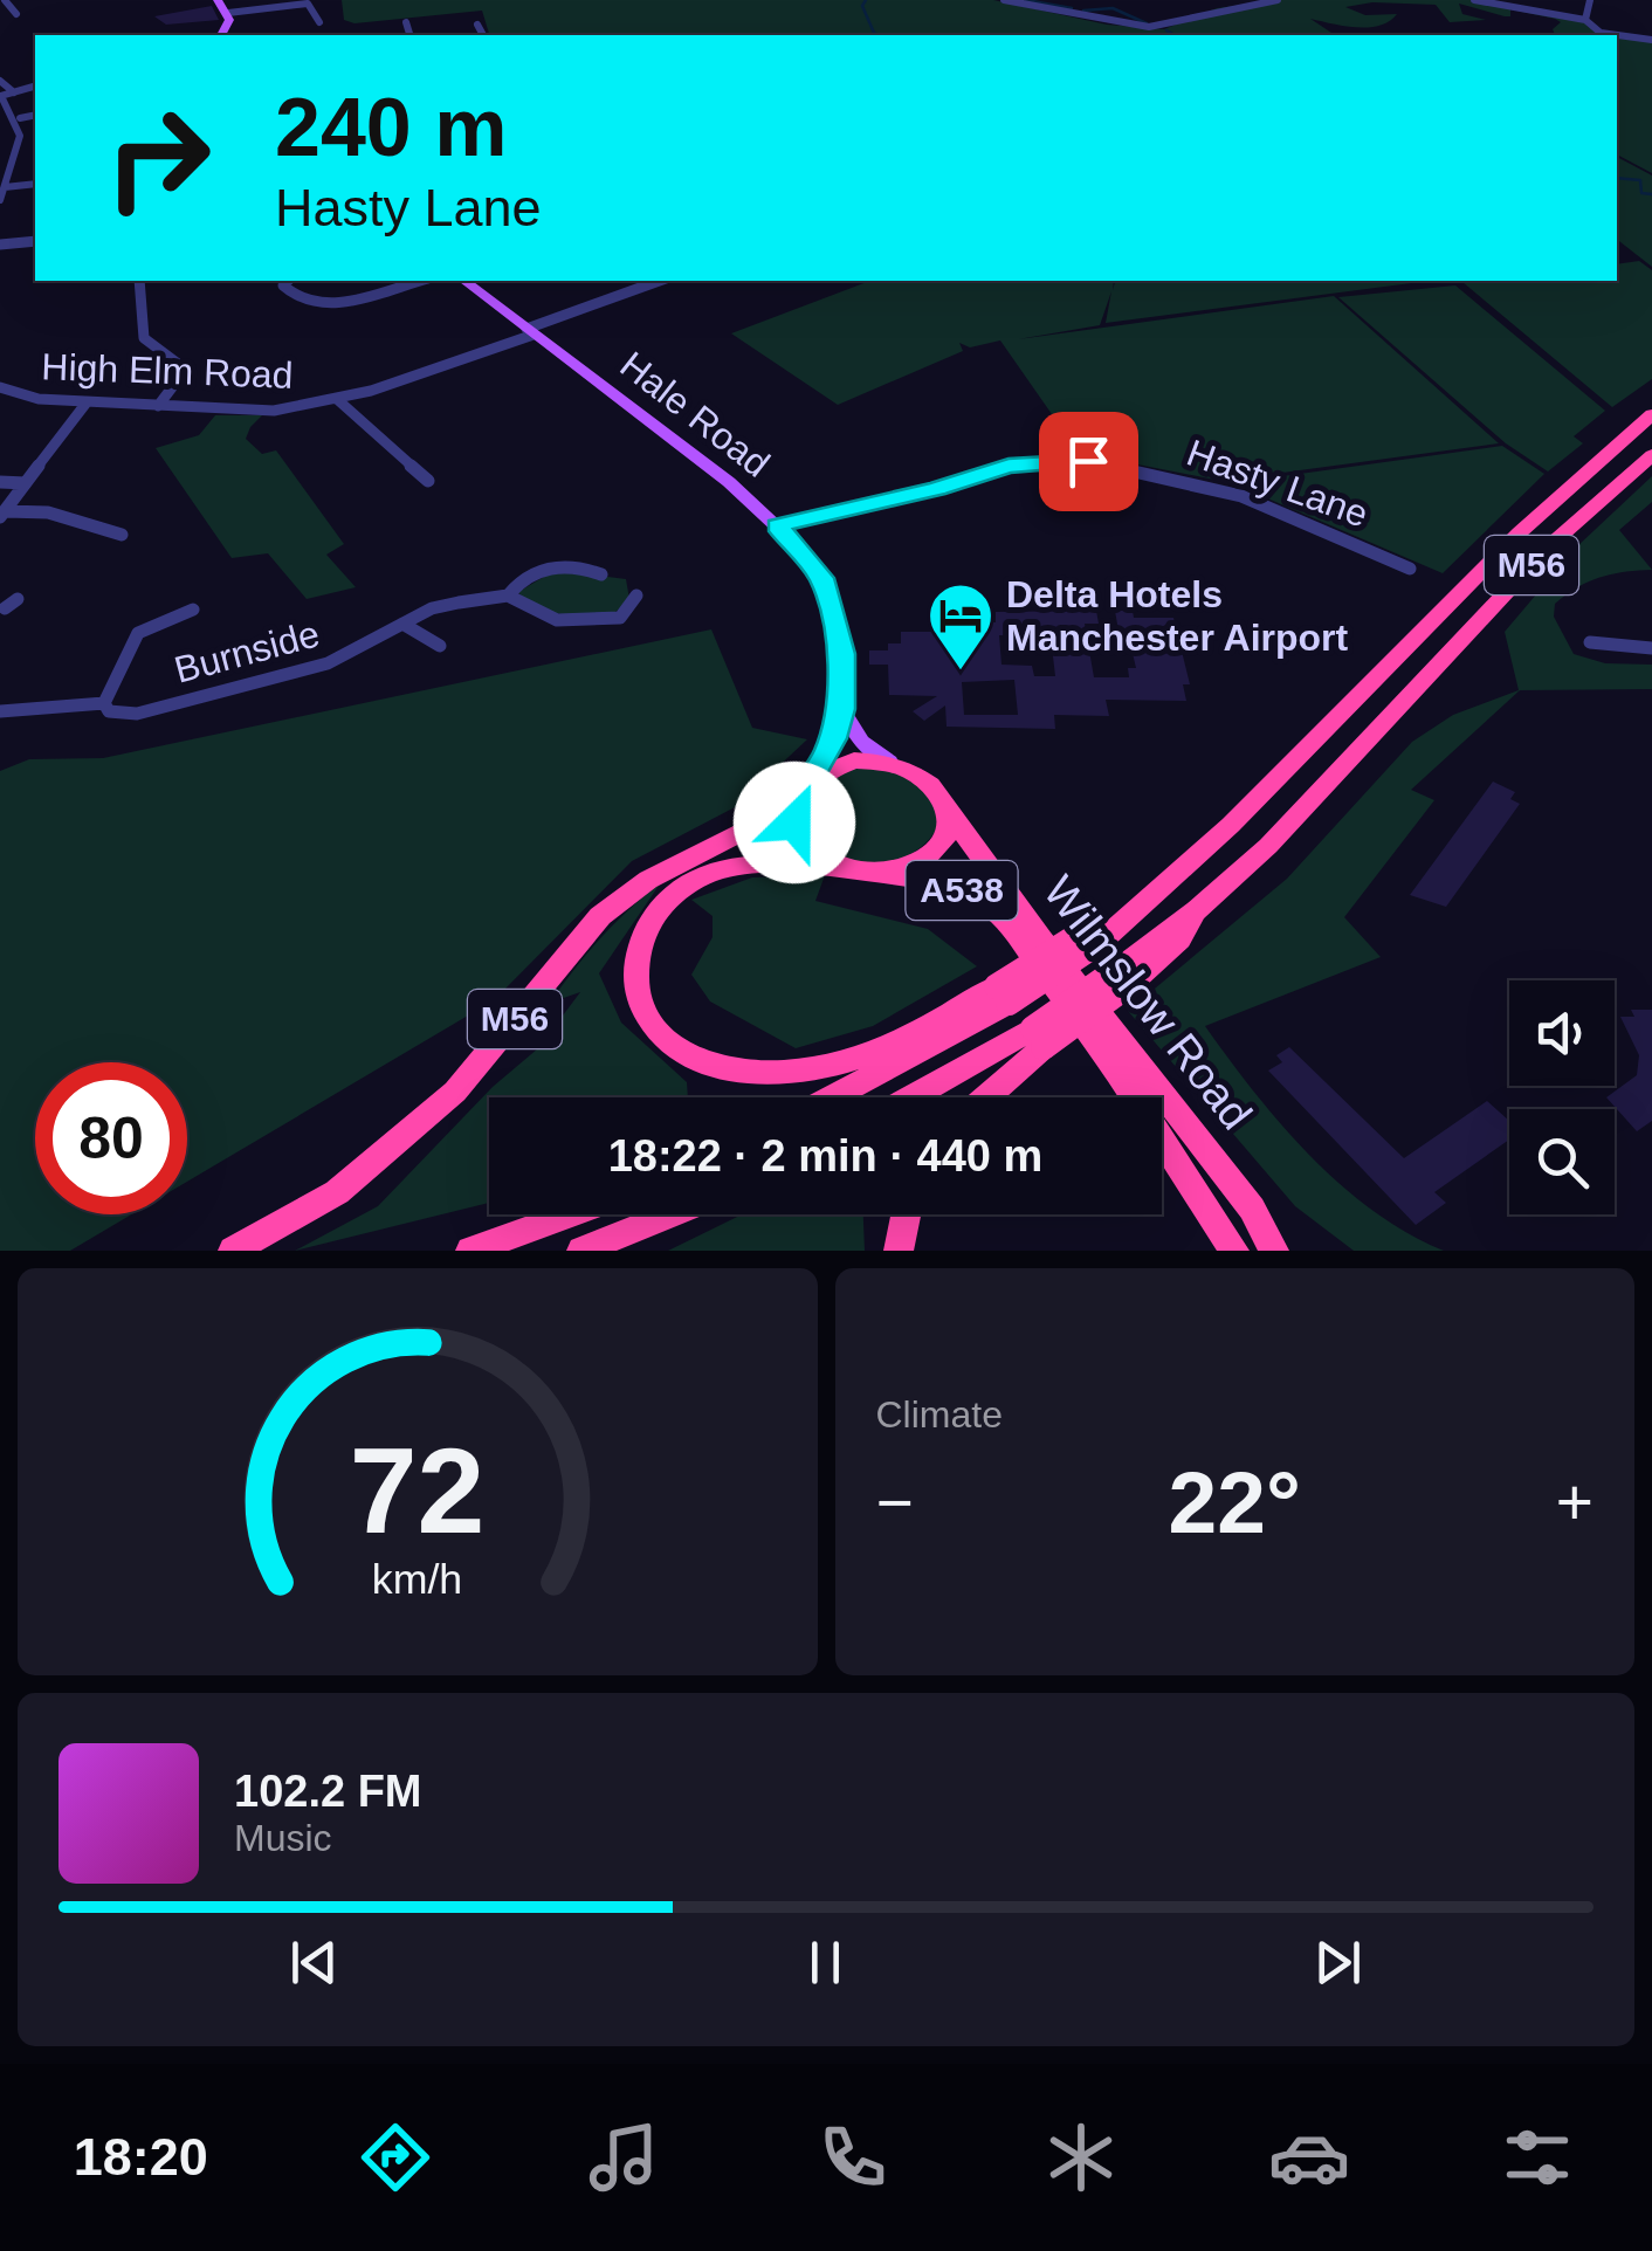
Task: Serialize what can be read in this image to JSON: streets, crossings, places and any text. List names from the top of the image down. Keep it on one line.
{"streets":{"highway":["M56","A538","Wilmslow Road"],"main road":["Hale Road"],"street":["High Elm Road","Hasty Lane","Burnside"]},"crossings":[["High Elm Road","Hale Road"],["Hale Road","Hasty Lane"],["Hale Road","M56"],["Hale Road","A538"],["Hale Road","Wilmslow Road"],["M56","A538"],["M56","Wilmslow Road"],["A538","Wilmslow Road"]],"places":{"hotel":["Delta Hotels Manchester Airport"]},"page":{"turn":["240 m","Hasty Lane"],"limit":"80","trip":"18:22 · 2 min · 440 m","tile":"Climate","heat":["−","22°","+"],"song":["102.2 FM","Music"],"tabs":"18:20","gauge":["72","km/h"]}}
